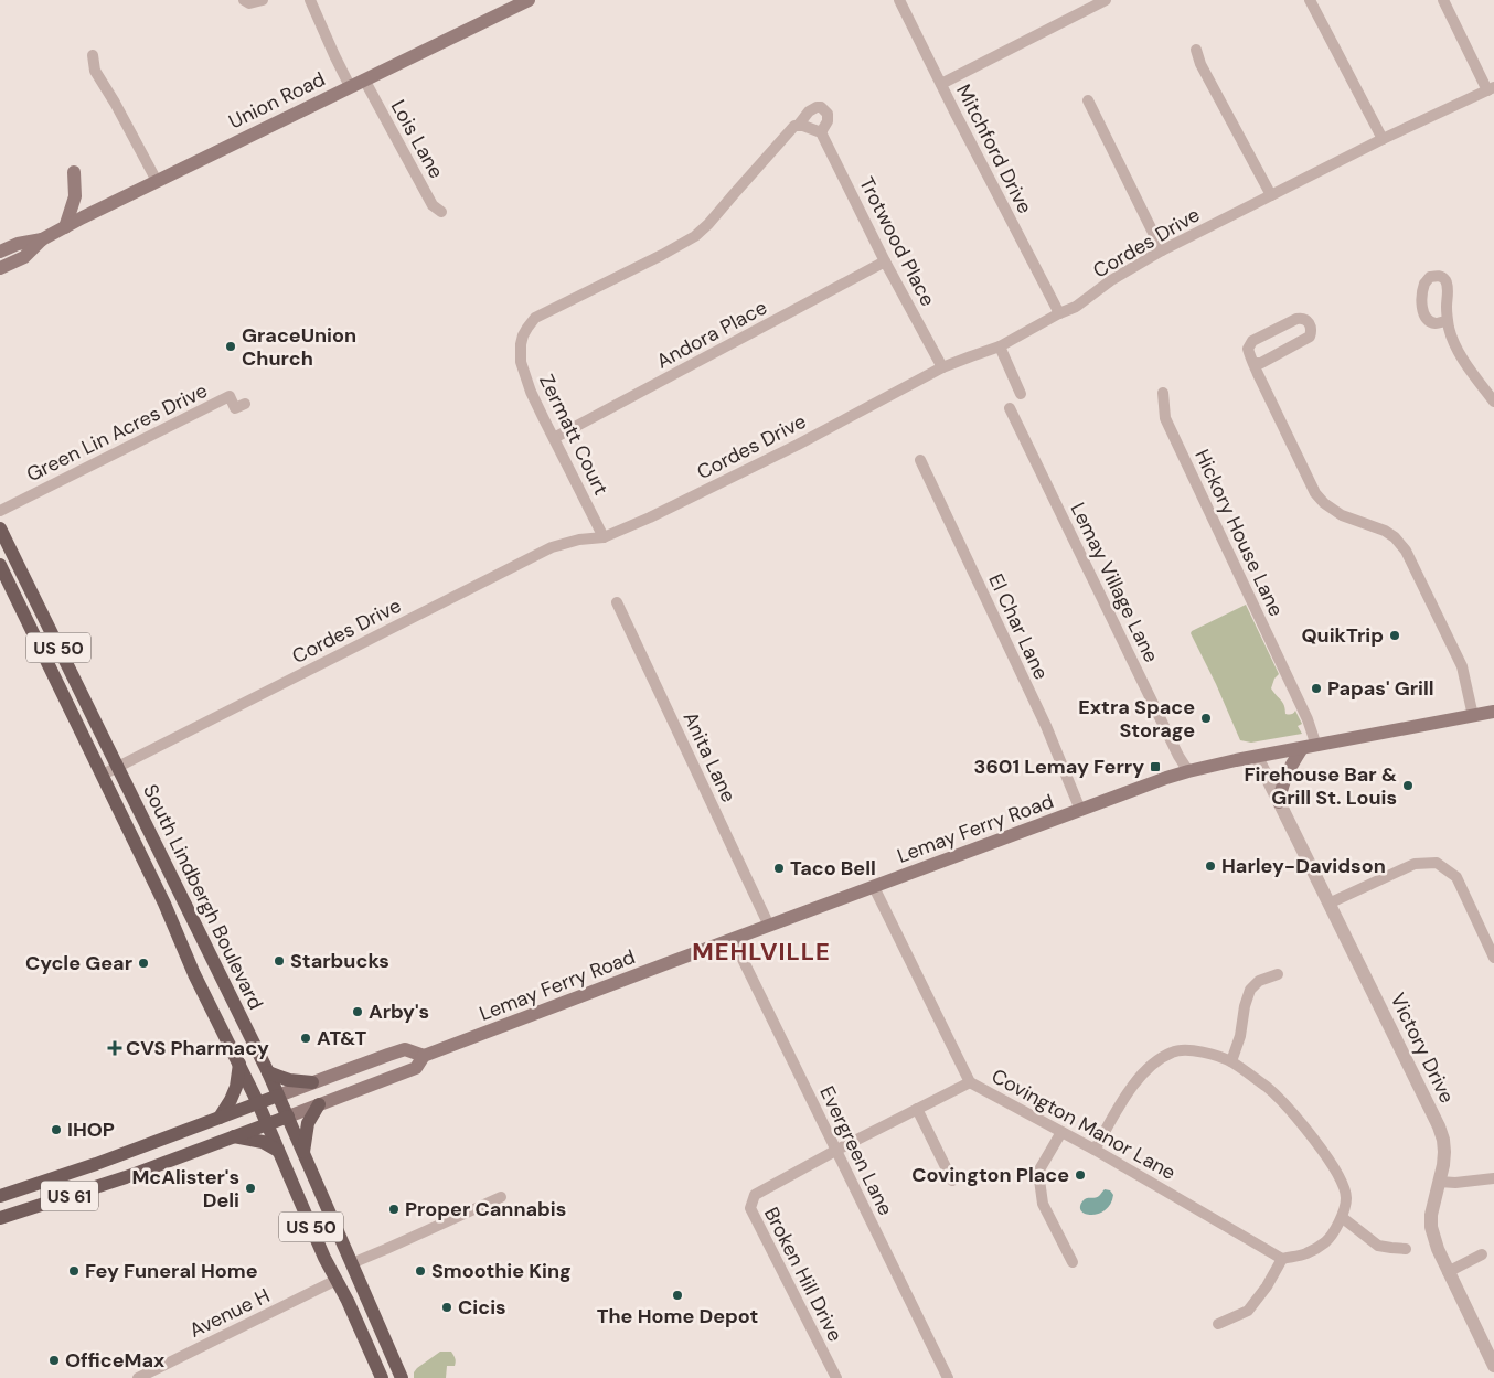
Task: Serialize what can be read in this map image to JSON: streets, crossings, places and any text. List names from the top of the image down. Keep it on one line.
{"streets":{"main road":["Union Road","US 50","Lemay Ferry Road","South Lindbergh Boulevard","US 61"],"street":["Lois Lane","Mitchford Drive","Trotwood Place","Cordes Drive","Andora Place","Green Lin Acres Drive","Zermatt Court","Hickory House Lane","Lemay Village Lane","El Char Lane","Anita Lane","Victory Drive","Covington Manor Lane","Evergreen Lane","Broken Hill Drive","Avenue H"]},"crossings":[["Union Road","Lois Lane"],["Mitchford Drive","Cordes Drive"],["Trotwood Place","Cordes Drive"],["Trotwood Place","Andora Place"],["Trotwood Place","Zermatt Court"],["Cordes Drive","Zermatt Court"],["Cordes Drive","South Lindbergh Boulevard"],["Andora Place","Zermatt Court"],["Hickory House Lane","Lemay Ferry Road"],["Lemay Village Lane","Lemay Ferry Road"],["El Char Lane","Lemay Ferry Road"],["Anita Lane","Lemay Ferry Road"],["Lemay Ferry Road","South Lindbergh Boulevard"],["Lemay Ferry Road","Victory Drive"],["Lemay Ferry Road","Covington Manor Lane"],["Lemay Ferry Road","Evergreen Lane"],["South Lindbergh Boulevard","Avenue H"],["Covington Manor Lane","Broken Hill Drive"],["Evergreen Lane","Broken Hill Drive"]],"districts":["MEHLVILLE"],"places":{"other":["GraceUnion Church","QuikTrip","Papas' Grill","Extra Space Storage","Firehouse Bar & Grill St. Louis","Harley-Davidson","Taco Bell","Starbucks","Cycle Gear","Arby's","AT&T","IHOP","Covington Place","McAlister's Deli","Proper Cannabis","Fey Funeral Home","Smoothie King","The Home Depot","Cicis","OfficeMax"],"transit":["3601 Lemay Ferry"],"health":["CVS Pharmacy"]}}
